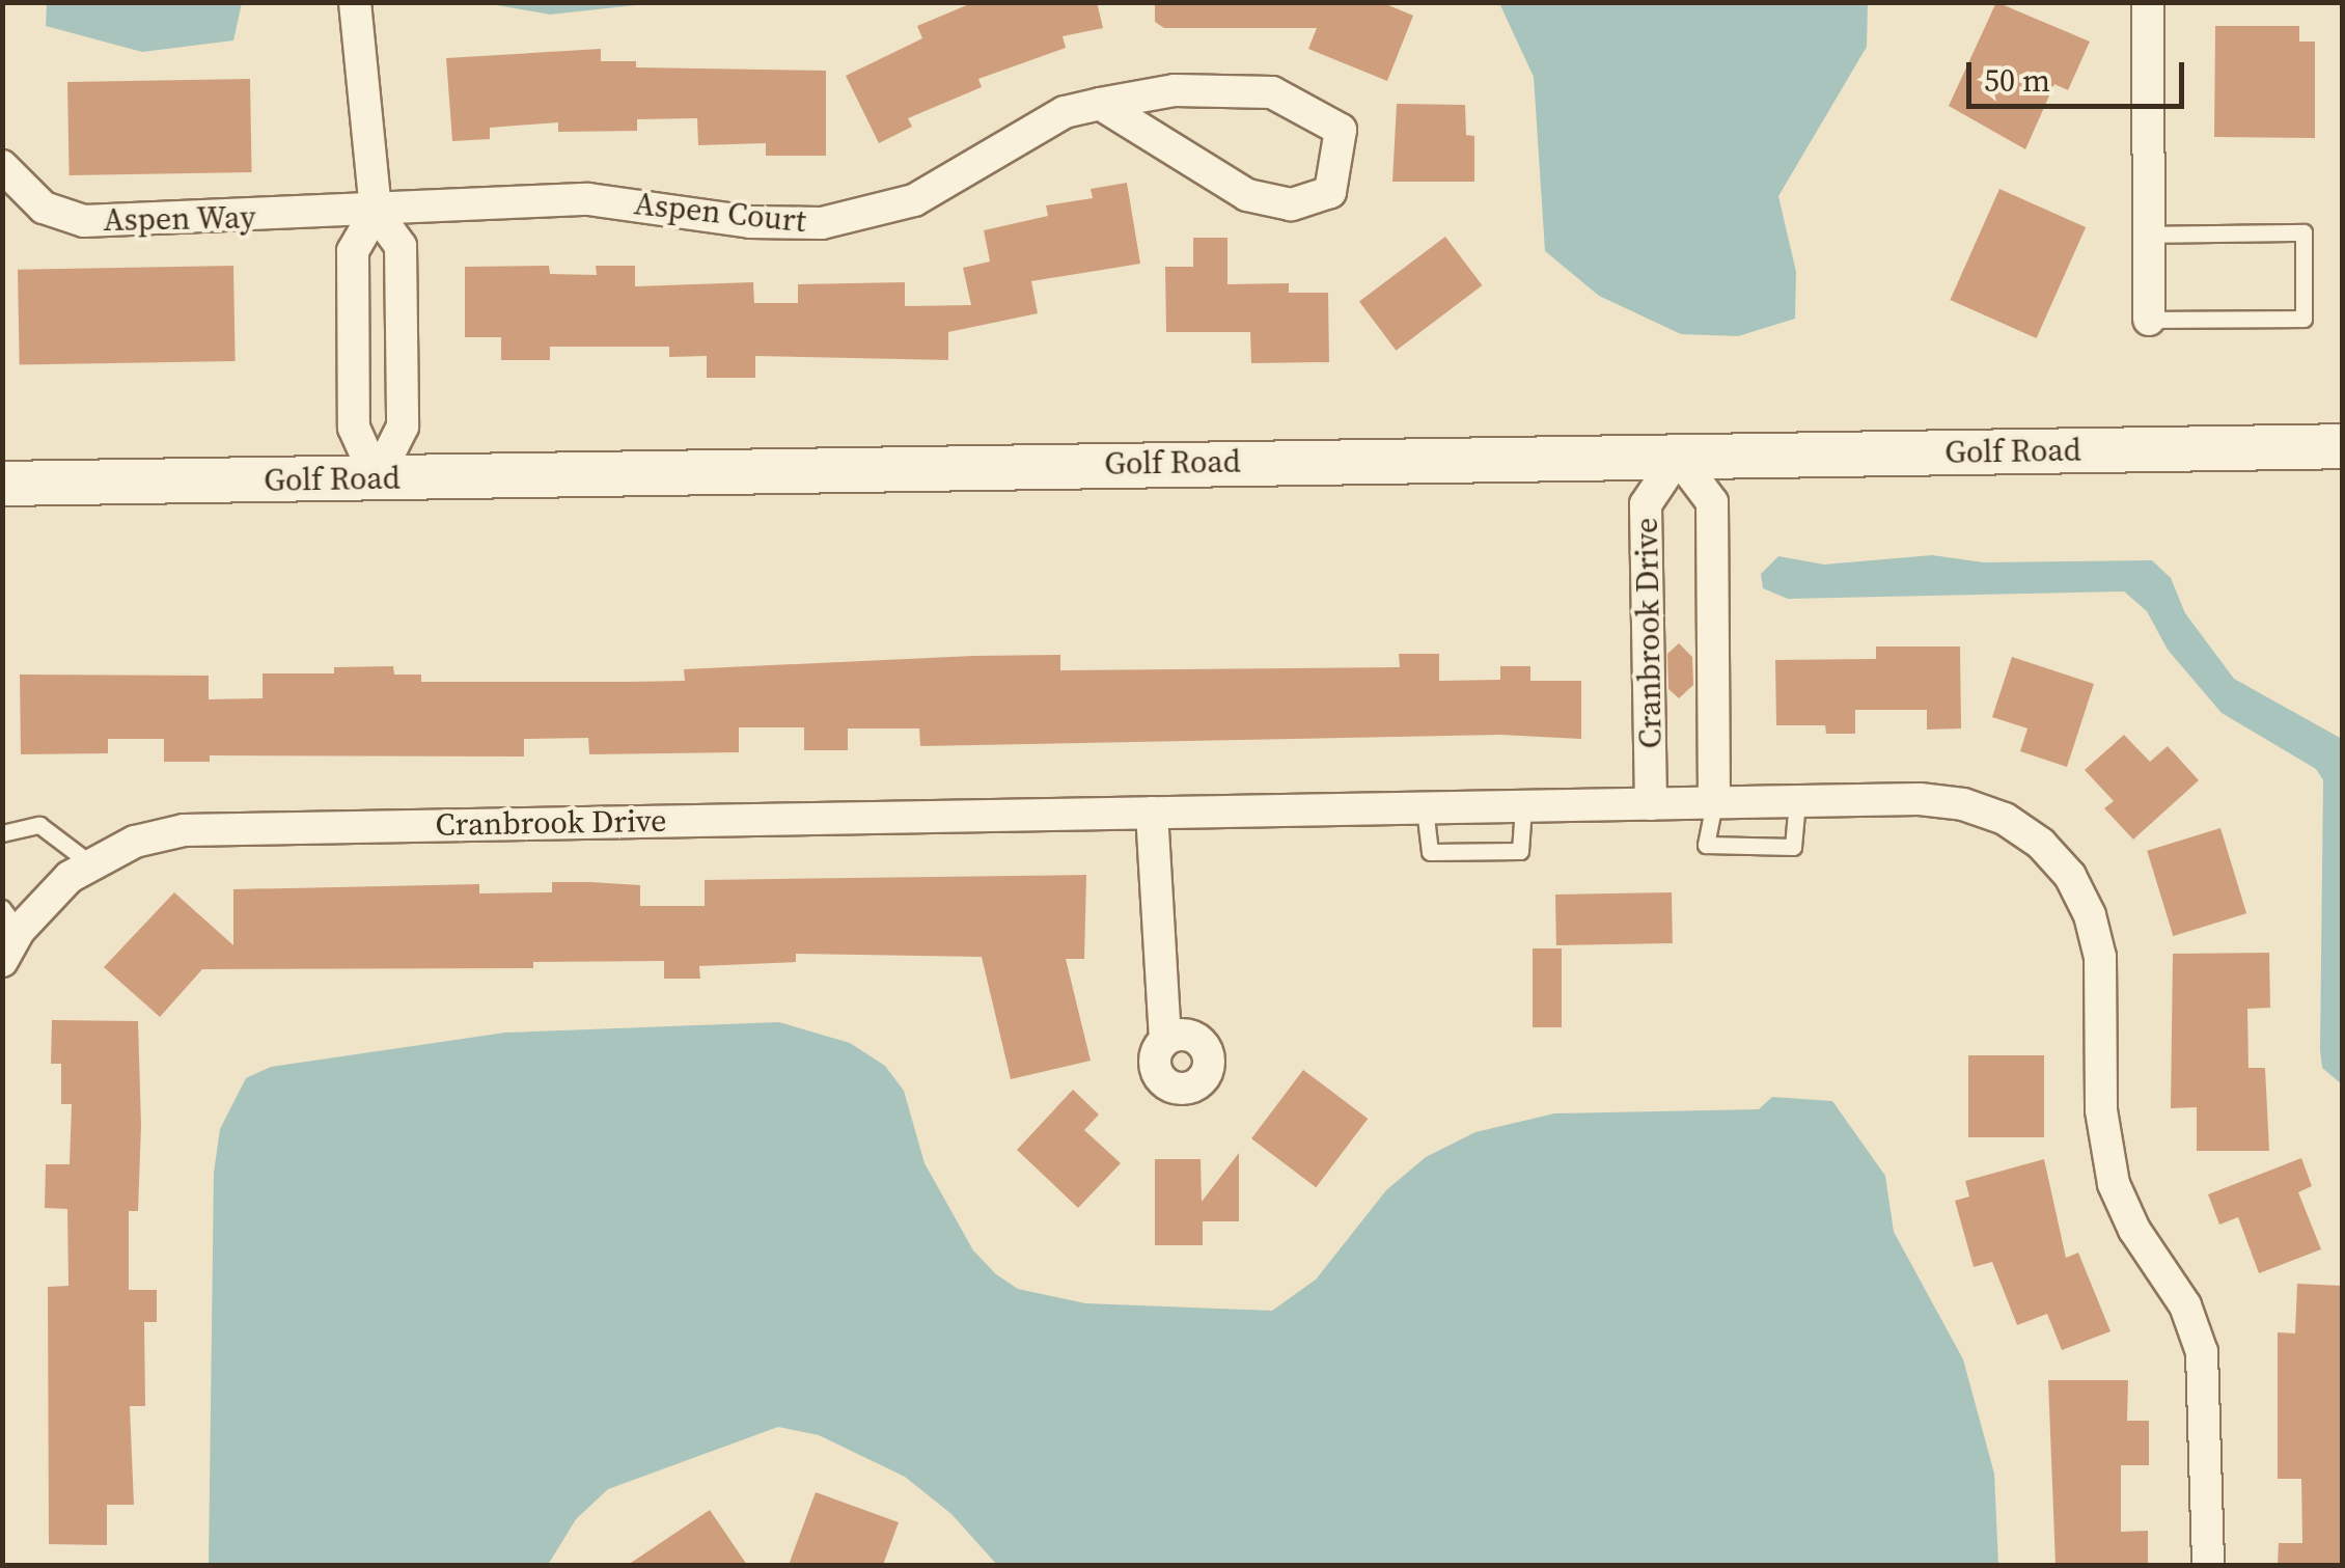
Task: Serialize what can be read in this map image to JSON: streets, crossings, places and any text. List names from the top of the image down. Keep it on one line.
{"streets":{"street":["Aspen Court","Aspen Way","Golf Road","Cranbrook Drive"]},"crossings":[["Aspen Court","Aspen Way"],["Golf Road","Cranbrook Drive"]],"scale_bar":"50 m"}
